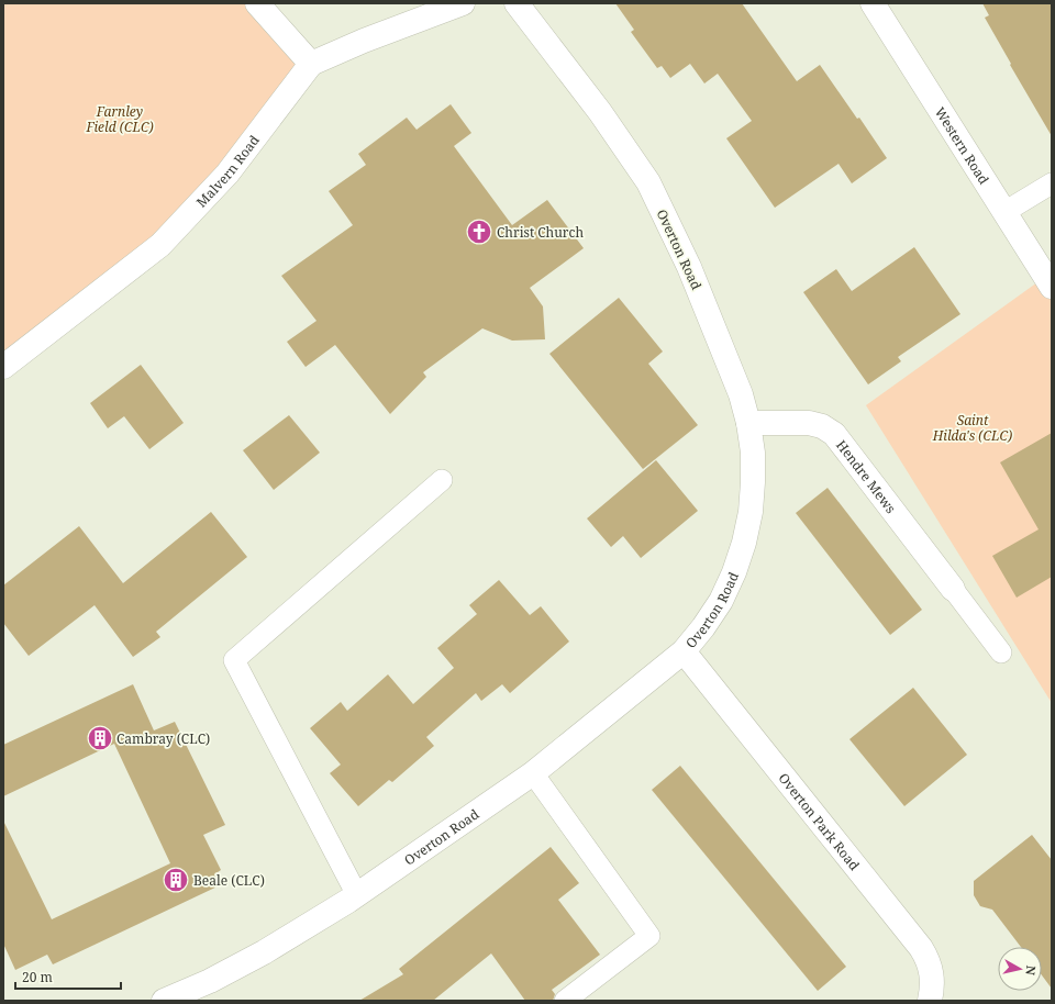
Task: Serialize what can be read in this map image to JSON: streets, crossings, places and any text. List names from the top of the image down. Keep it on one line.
{"streets":{"street":["Western Road","Malvern Road","Overton Road","Hendre Mews","Overton Park Road"]},"crossings":[["Overton Road","Hendre Mews"],["Overton Road","Overton Park Road"]],"parks":["Farnley Field (CLC)","Saint Hilda's (CLC)"],"places":{"church":["Christ Church"],"building":["Cambray (CLC)","Beale (CLC)"]},"scale_bar":"20 m","north":"right"}
